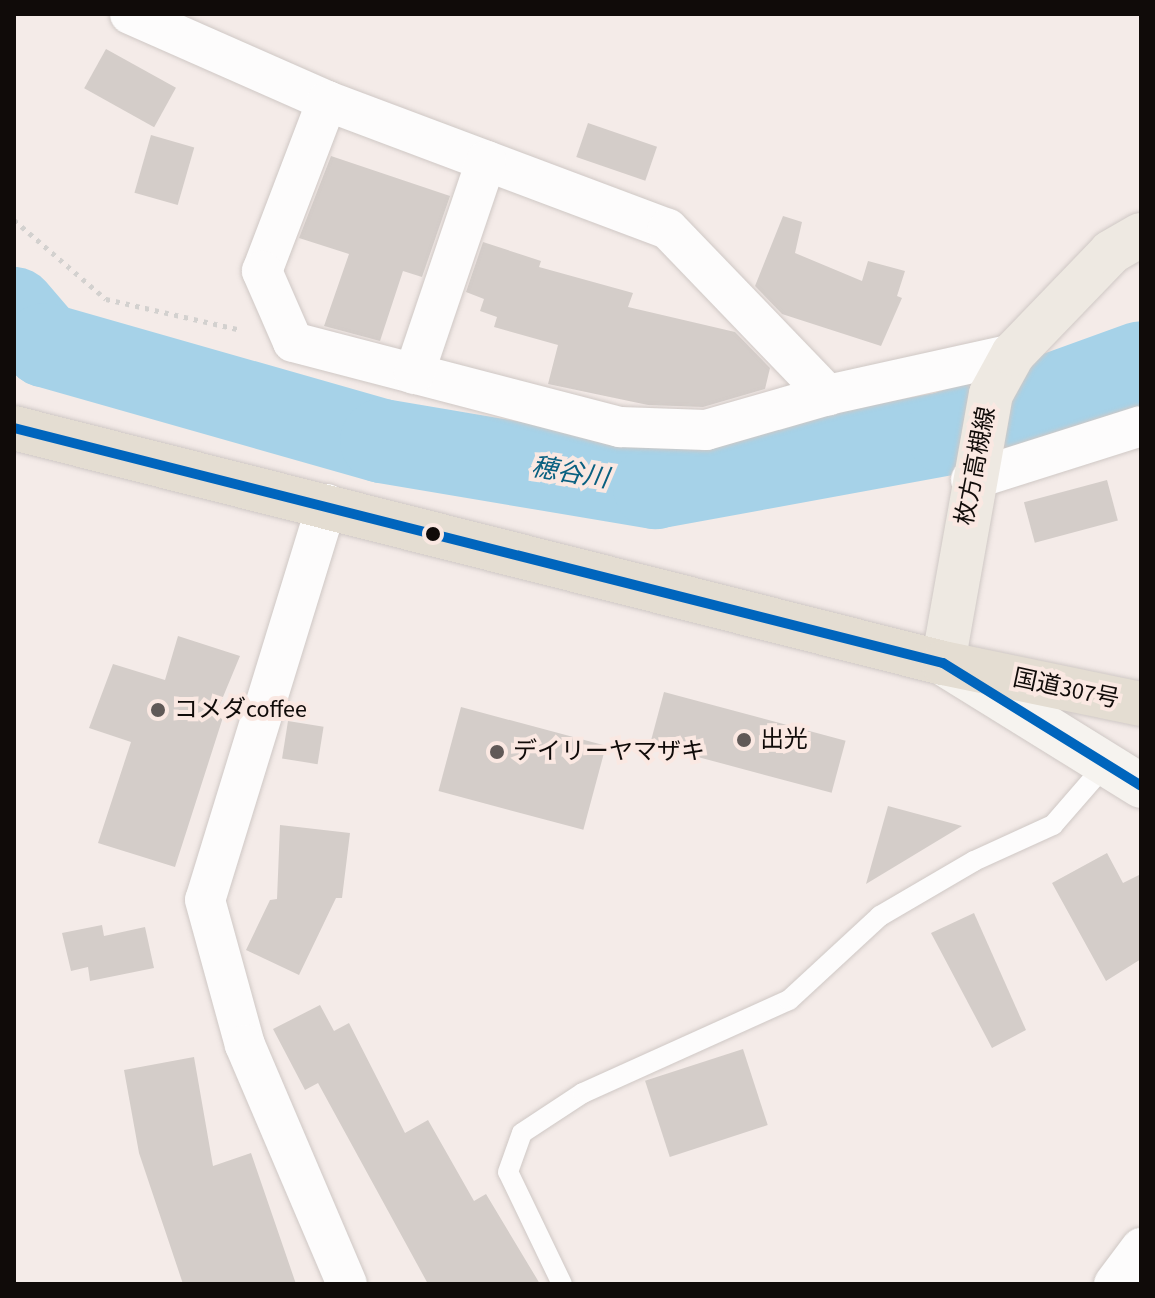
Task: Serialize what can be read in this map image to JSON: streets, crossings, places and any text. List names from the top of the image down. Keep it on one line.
{"streets":{"highway":["国道307号"],"main road":["枚方高槻線"]},"crossings":[["枚方高槻線","国道307号"]],"water":["穂谷川"],"places":["コメダcoffee","出光","デイリーヤマザキ"]}
